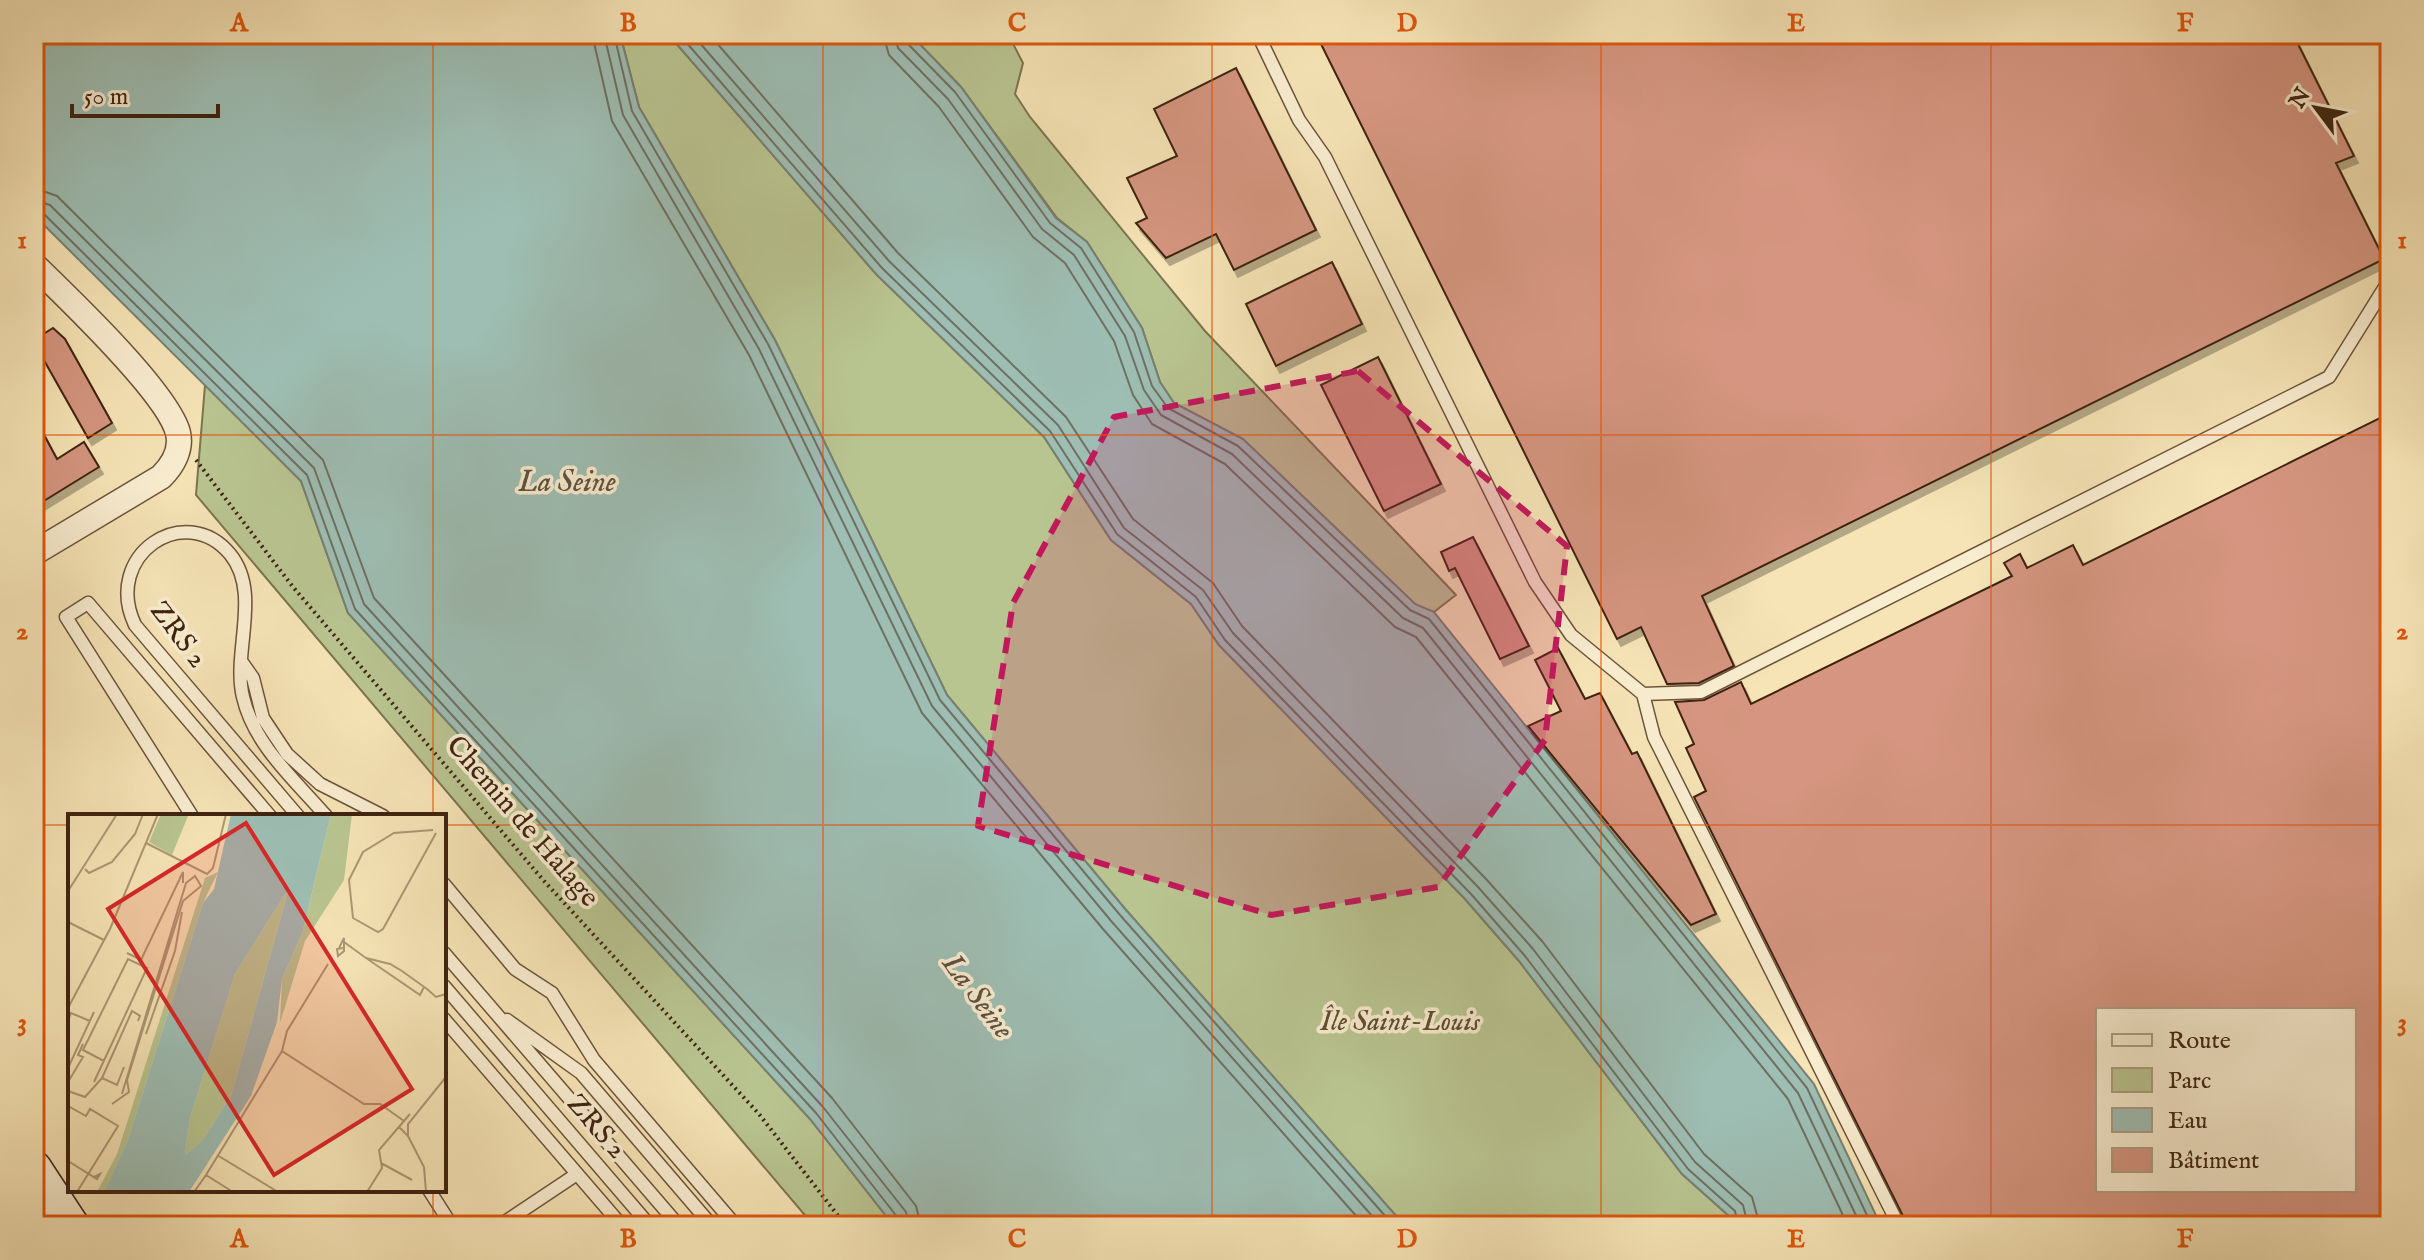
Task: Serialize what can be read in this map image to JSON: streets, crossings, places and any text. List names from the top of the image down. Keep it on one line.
{"streets":{"lane":["ZRS 2"],"path":["Chemin de Halage"]},"water":["La Seine"],"parks":["Île Saint-Louis"],"legend":["Route","Parc","Eau","Bâtiment"],"scale_bar":"50 m","north":"top left","grid":{"columns":["A","B","C","D","E","F"],"rows":["1","2","3"]}}
